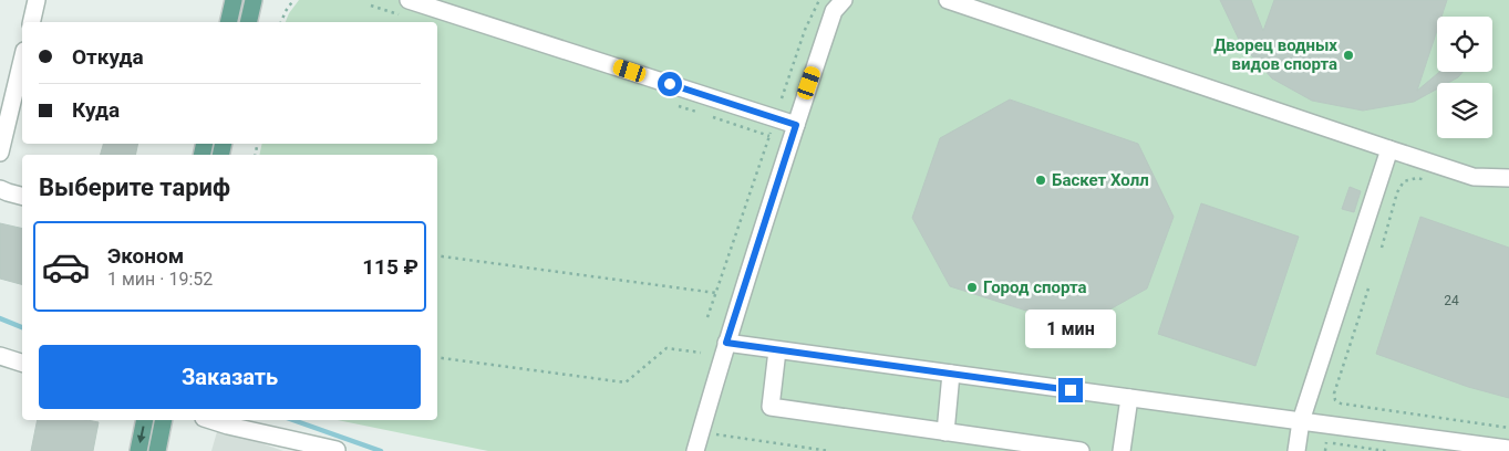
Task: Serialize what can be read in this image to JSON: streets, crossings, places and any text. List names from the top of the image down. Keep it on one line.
{"places":["Дворец водных видов спорта","Баскет Холл","Город спорта"],"house_numbers":["24"],"page":{"banner":["Откуда","Куда"],"heading":"Выберите тариф","list":[{"name":"Эконом","note":"1 мин · 19:52","value":"115 ₽"}],"bubble":"1 мин","buttons":"Заказать"}}
